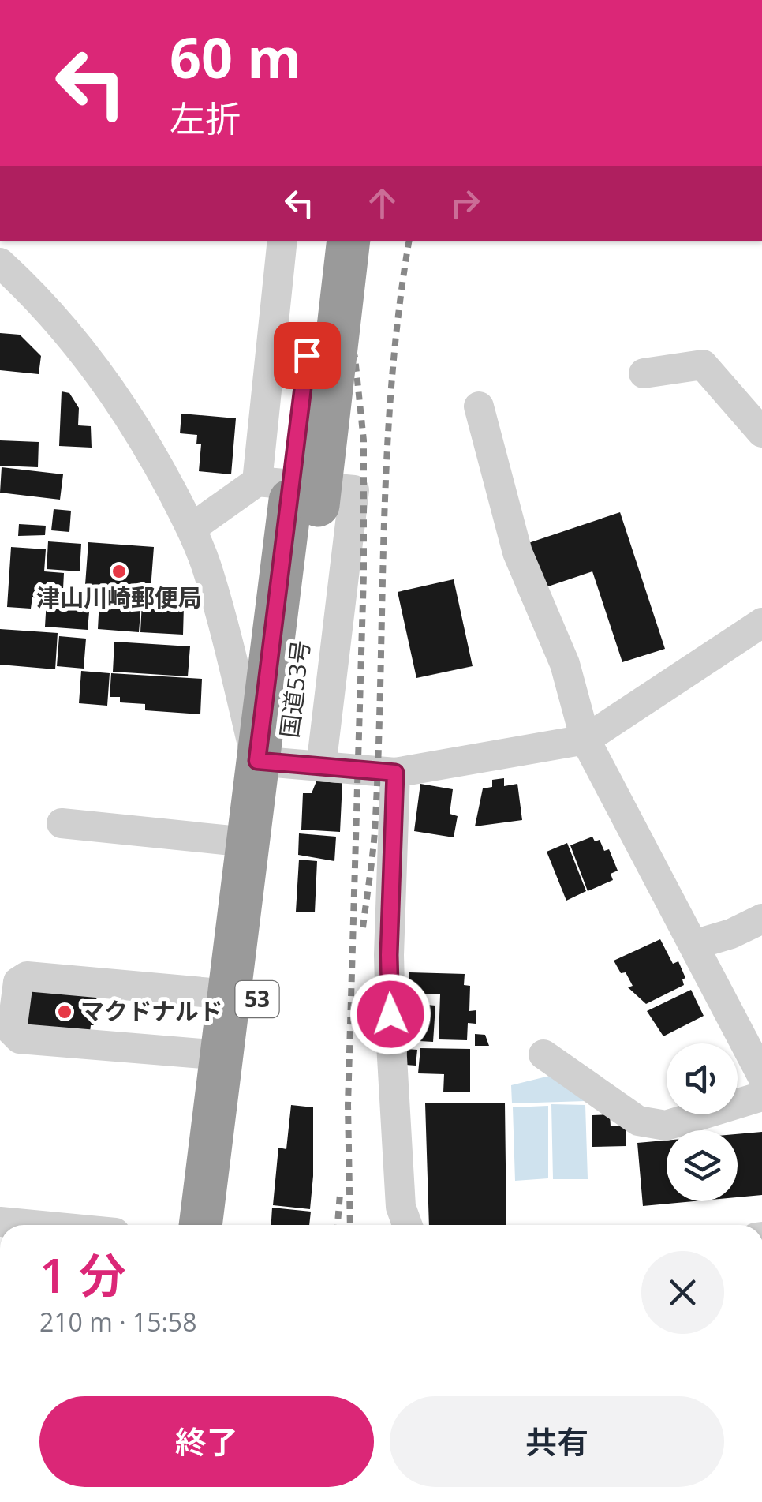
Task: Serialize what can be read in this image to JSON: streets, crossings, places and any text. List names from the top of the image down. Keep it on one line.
{"streets":{"highway":["国道53号","53"]},"places":["津山川崎郵便局","マクドナルド"],"page":{"turn":["60 m","左折"],"heading":["1 分","210 m · 15:58"],"buttons":["終了","共有"]}}
